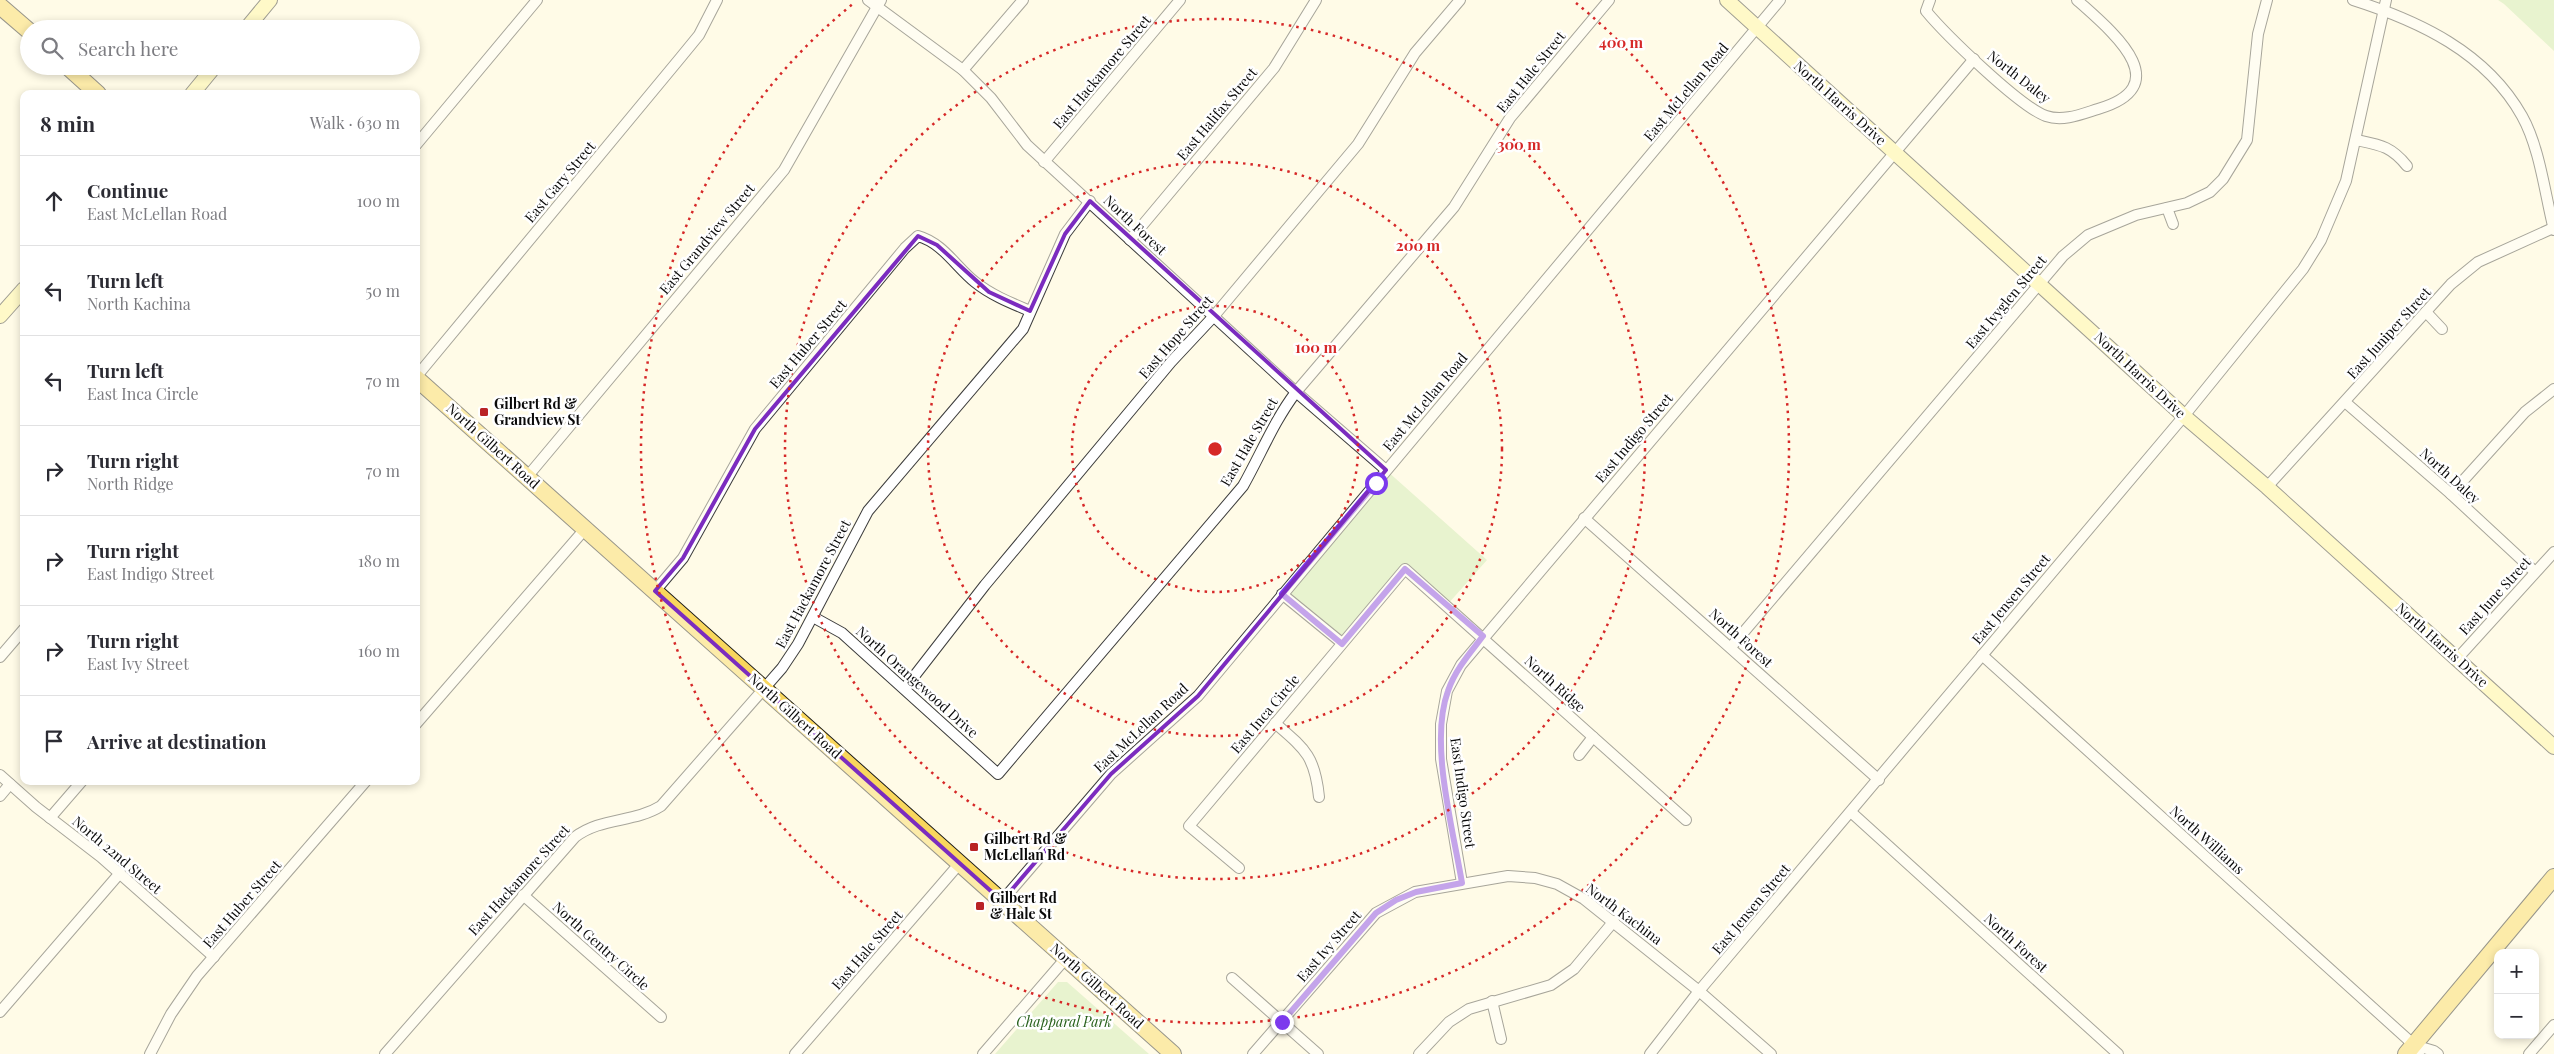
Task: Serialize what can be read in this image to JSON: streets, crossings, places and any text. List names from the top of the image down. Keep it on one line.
{"streets":{"main road":["North Gilbert Road"],"street":["East Hackamore Street","East Hale Street","North Daley","East McLellan Road","North Harris Drive","East Halifax Street","East Gary Street","North Forest","East Grandview Street","East Ivyglen Street","East Juniper Street","East Hope Street","East Huber Street","East Indigo Street","East June Street","East Jensen Street","North Orangewood Drive","North Ridge","East Inca Circle","North Williams","North 22nd Street","North Kachina","North Gentry Circle","East Ivy Street"]},"crossings":[["East Hackamore Street","North Forest"],["East Hackamore Street","East Huber Street"],["East Hackamore Street","North Gilbert Road"],["East Hackamore Street","North Orangewood Drive"],["East Hackamore Street","North Gentry Circle"],["East Hale Street","North Forest"],["East Hale Street","North Gilbert Road"],["East Hale Street","North Orangewood Drive"],["North Daley","East Juniper Street"],["North Daley","East Indigo Street"],["North Daley","East June Street"],["East McLellan Road","North Harris Drive"],["East McLellan Road","North Forest"],["East McLellan Road","North Gilbert Road"],["North Harris Drive","East Ivyglen Street"],["North Harris Drive","East Juniper Street"],["North Harris Drive","East Indigo Street"],["North Harris Drive","East June Street"],["North Harris Drive","East Jensen Street"],["East Halifax Street","North Forest"],["North Forest","East Grandview Street"],["North Forest","East Ivyglen Street"],["North Forest","East Hope Street"],["North Forest","East Indigo Street"],["North Forest","East Jensen Street"],["East Grandview Street","North Gilbert Road"],["East Hope Street","North Orangewood Drive"],["East Huber Street","North Gilbert Road"],["East Huber Street","North 22nd Street"],["East Indigo Street","North Ridge"],["East Indigo Street","North Kachina"],["East Indigo Street","East Ivy Street"],["East Jensen Street","North Williams"],["East Jensen Street","North Kachina"],["North Ridge","East Inca Circle"],["North Kachina","East Ivy Street"]],"parks":["Chapparal Park"],"places":{"transit":["Gilbert Rd & Grandview St","Gilbert Rd & McLellan Rd","Gilbert Rd & Hale St"]},"page":{"search":"Search here","heading":["8 min","Walk · 630 m"],"list":[["Continue","East McLellan Road","100 m"],["Turn left","North Kachina","50 m"],["Turn left","East Inca Circle","70 m"],["Turn right","North Ridge","70 m"],["Turn right","East Indigo Street","180 m"],["Turn right","East Ivy Street","160 m"],"Arrive at destination"],"map_buttons":["+","−"]},"rings":["400 m","300 m","200 m","100 m"]}
